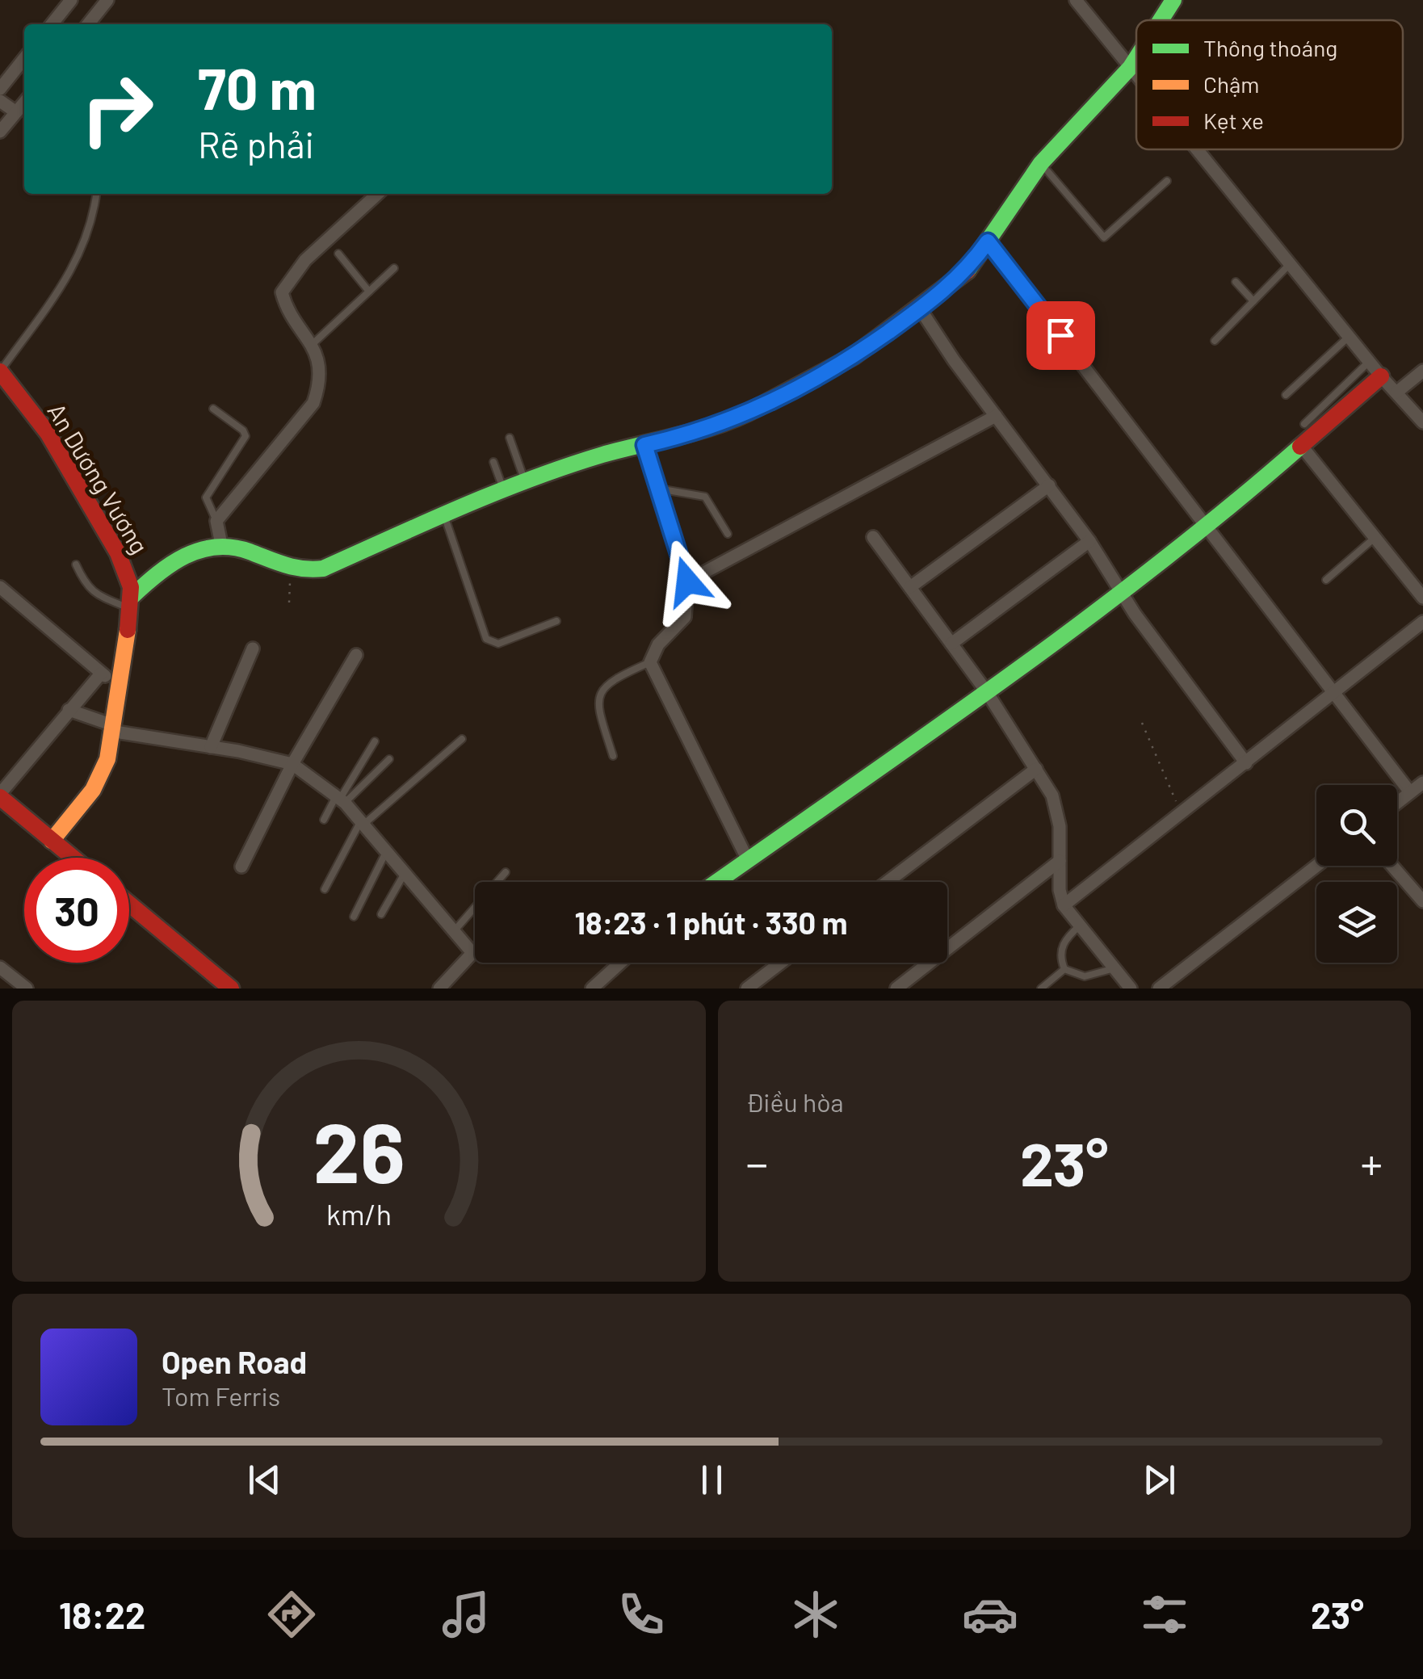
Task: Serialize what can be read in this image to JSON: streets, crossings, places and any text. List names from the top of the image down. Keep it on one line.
{"streets":{"street":["An Dương Vương"]},"legend":["Thông thoáng","Chậm","Kẹt xe"],"page":{"turn":["70 m","Rẽ phải"],"limit":"30","trip":"18:23 · 1 phút · 330 m","tile":"Điều hòa","heat":["−","23°","+"],"song":["Open Road","Tom Ferris"],"tabs":["18:22","23°"],"gauge":["26","km/h"]}}
